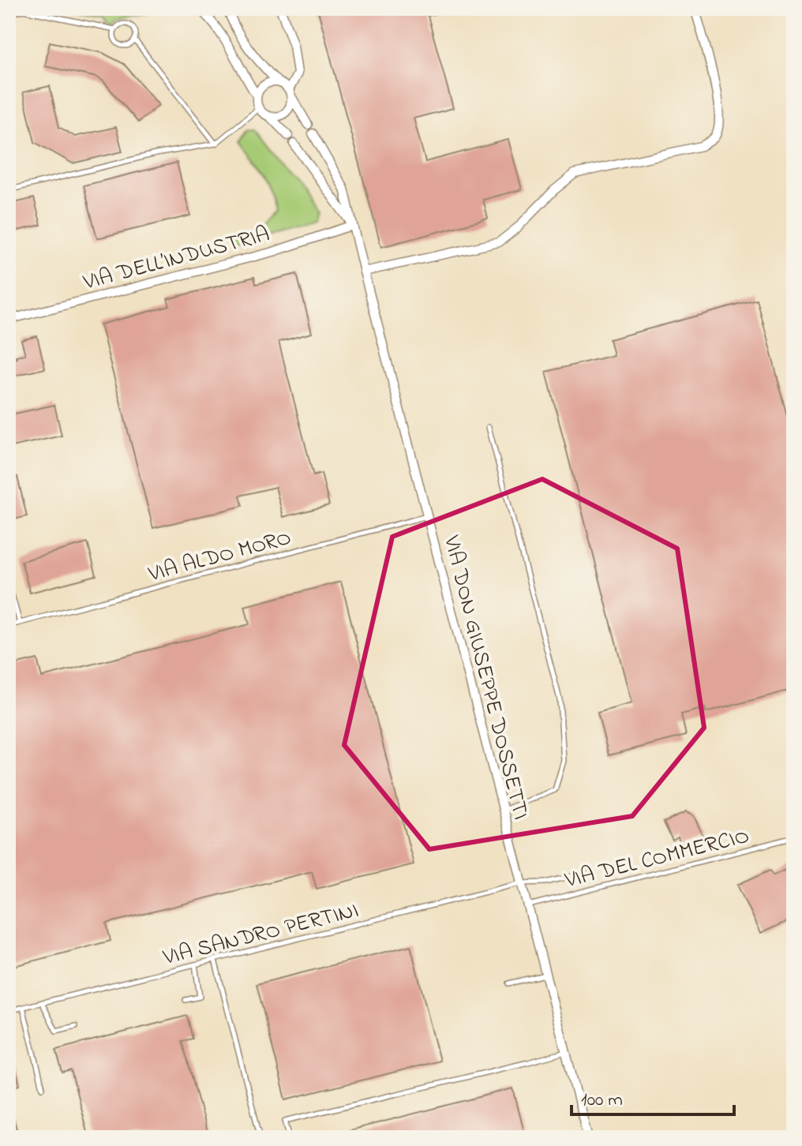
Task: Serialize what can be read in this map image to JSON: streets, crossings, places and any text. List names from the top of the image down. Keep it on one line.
{"streets":{"street":["VIA DELL’INDUSTRIA","VIA DON GIUSEPPE DOSSETTI"],"lane":["VIA ALDO MORO","VIA DEL COMMERCIO","VIA SANDRO PERTINI"]},"crossings":[["VIA DELL’INDUSTRIA","VIA DON GIUSEPPE DOSSETTI"],["VIA ALDO MORO","VIA DON GIUSEPPE DOSSETTI"],["VIA DON GIUSEPPE DOSSETTI","VIA DEL COMMERCIO"],["VIA DON GIUSEPPE DOSSETTI","VIA SANDRO PERTINI"]],"scale_bar":"100 m"}
